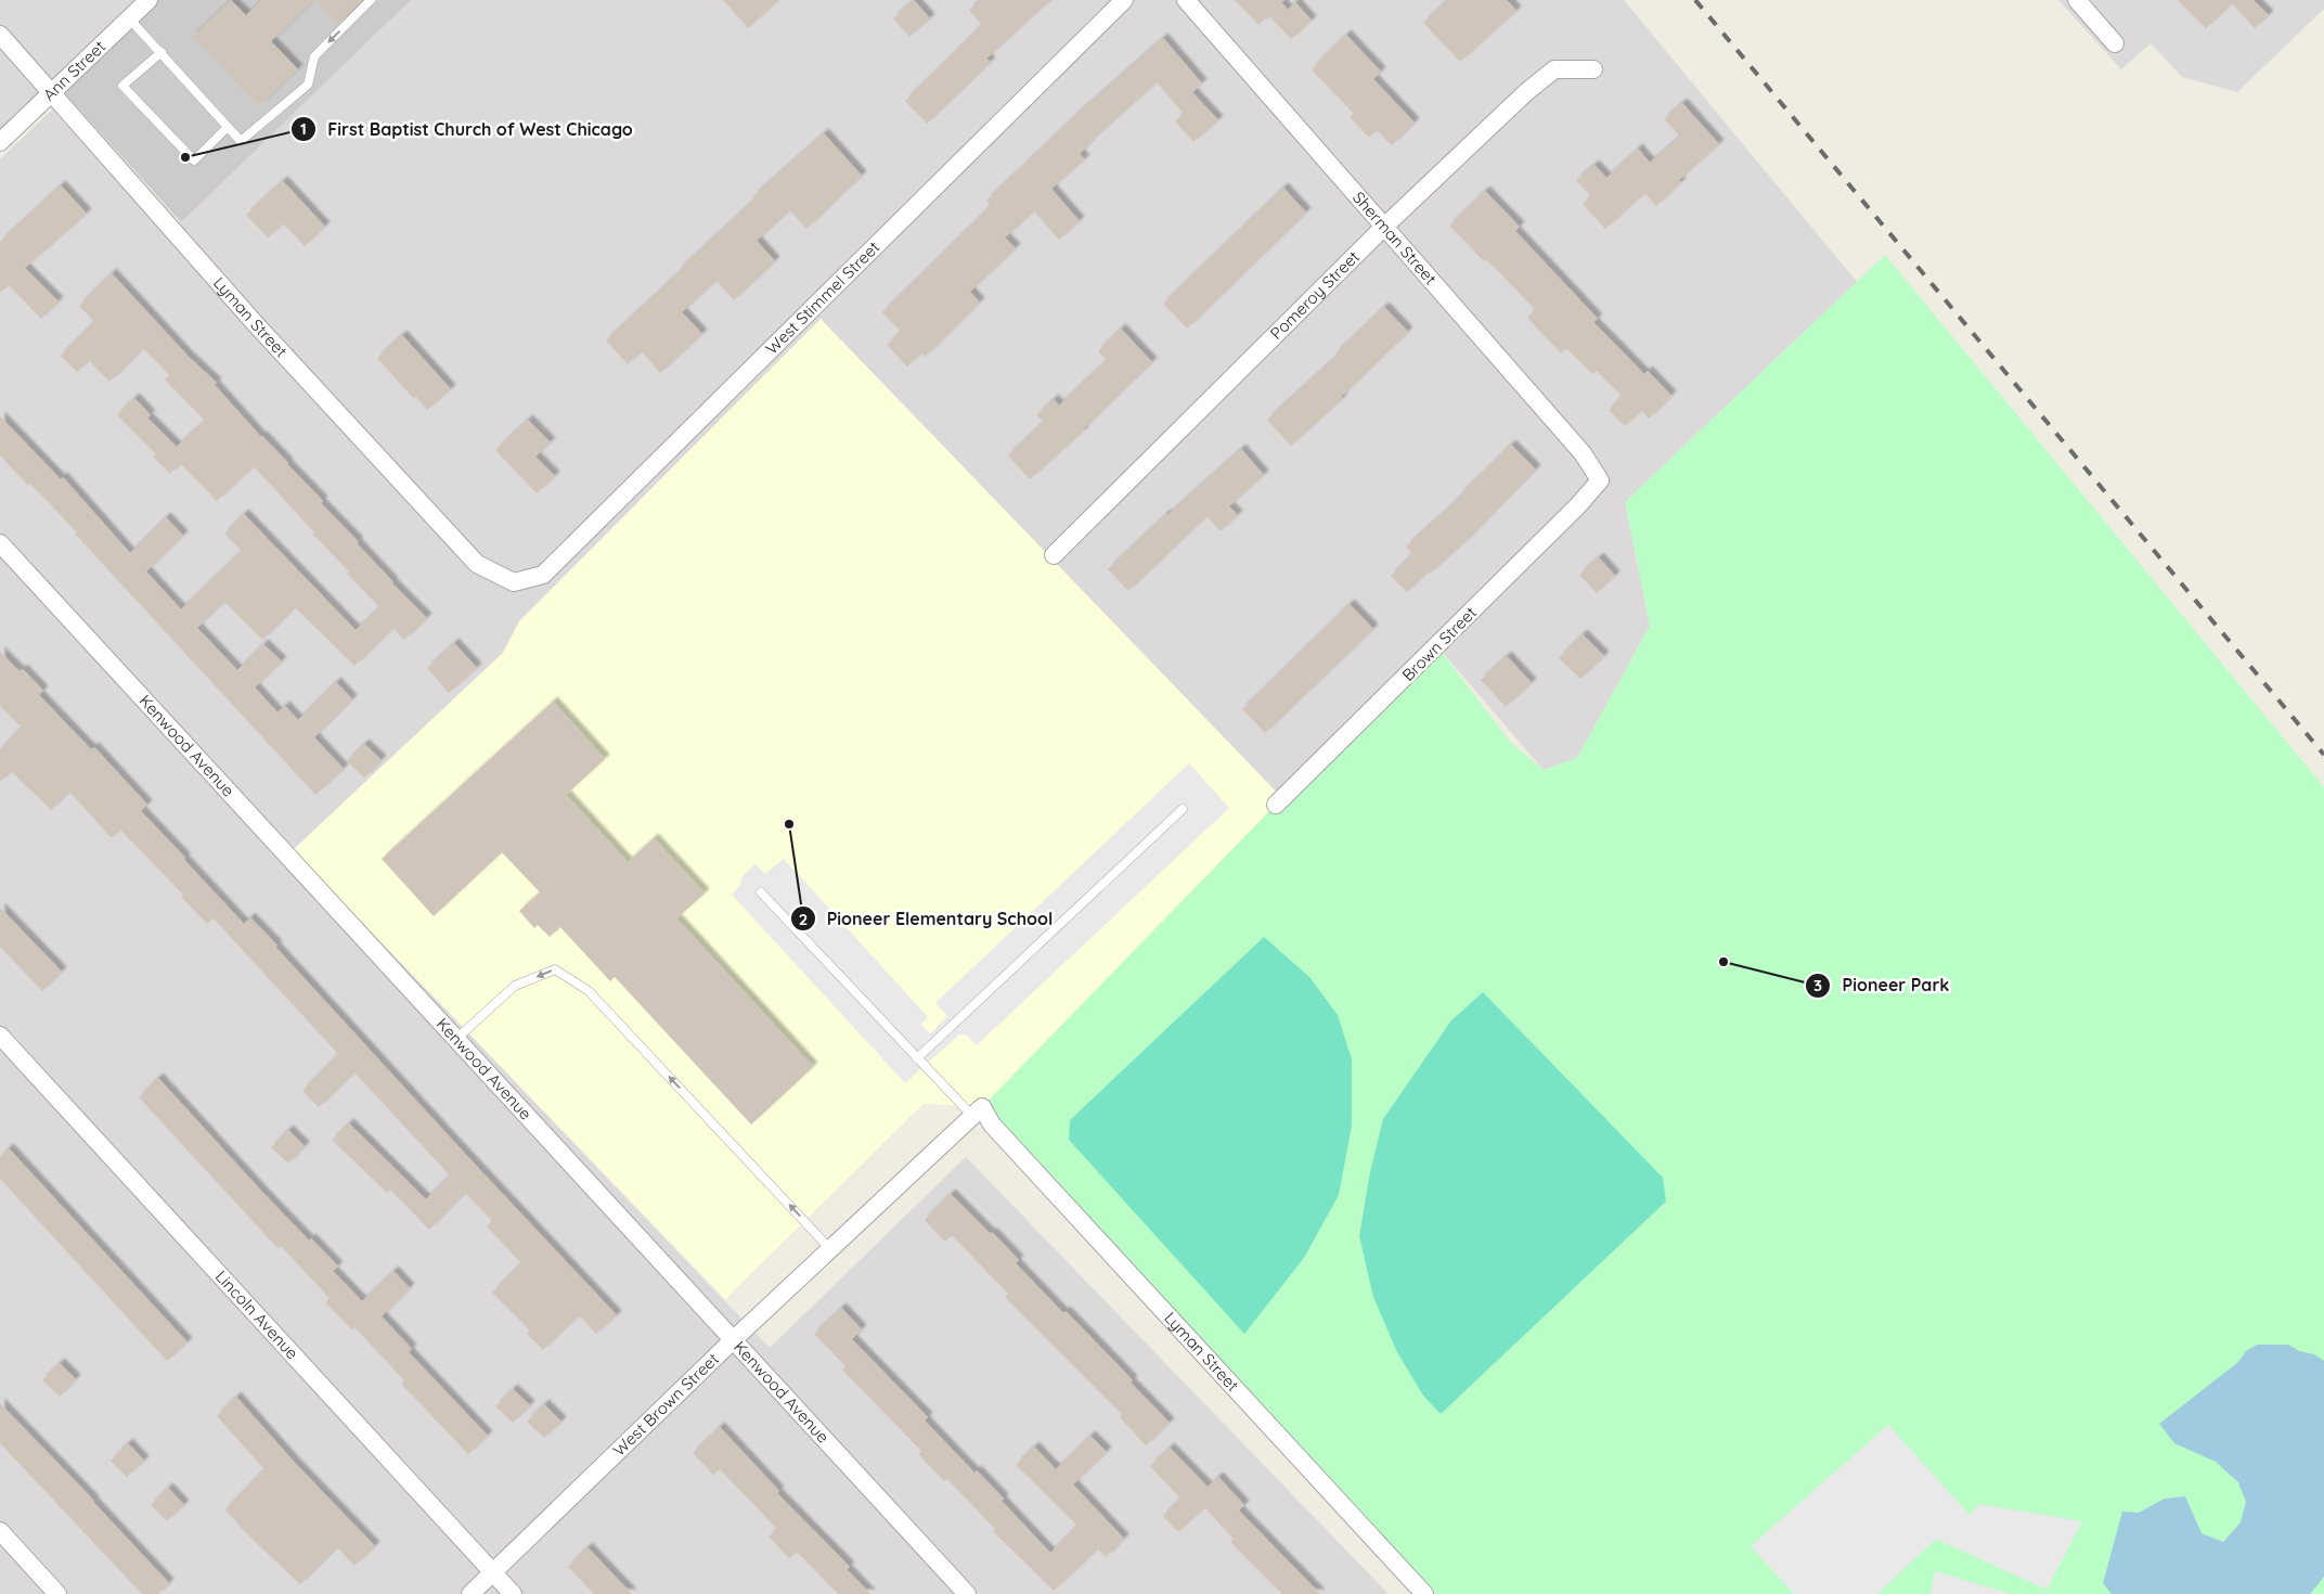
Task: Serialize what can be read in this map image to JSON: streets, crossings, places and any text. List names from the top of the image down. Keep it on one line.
{"streets":{"street":["Ann Street","Sherman Street","Pomeroy Street","West Stimmel Street","Lyman Street","Brown Street","Kenwood Avenue","Lincoln Avenue","West Brown Street"]},"crossings":[["Ann Street","Lyman Street"],["Sherman Street","Pomeroy Street"],["Sherman Street","Brown Street"],["West Stimmel Street","Lyman Street"],["Lyman Street","West Brown Street"],["Kenwood Avenue","West Brown Street"],["Lincoln Avenue","West Brown Street"]],"places":["First Baptist Church of West Chicago","Pioneer Elementary School","Pioneer Park"]}
